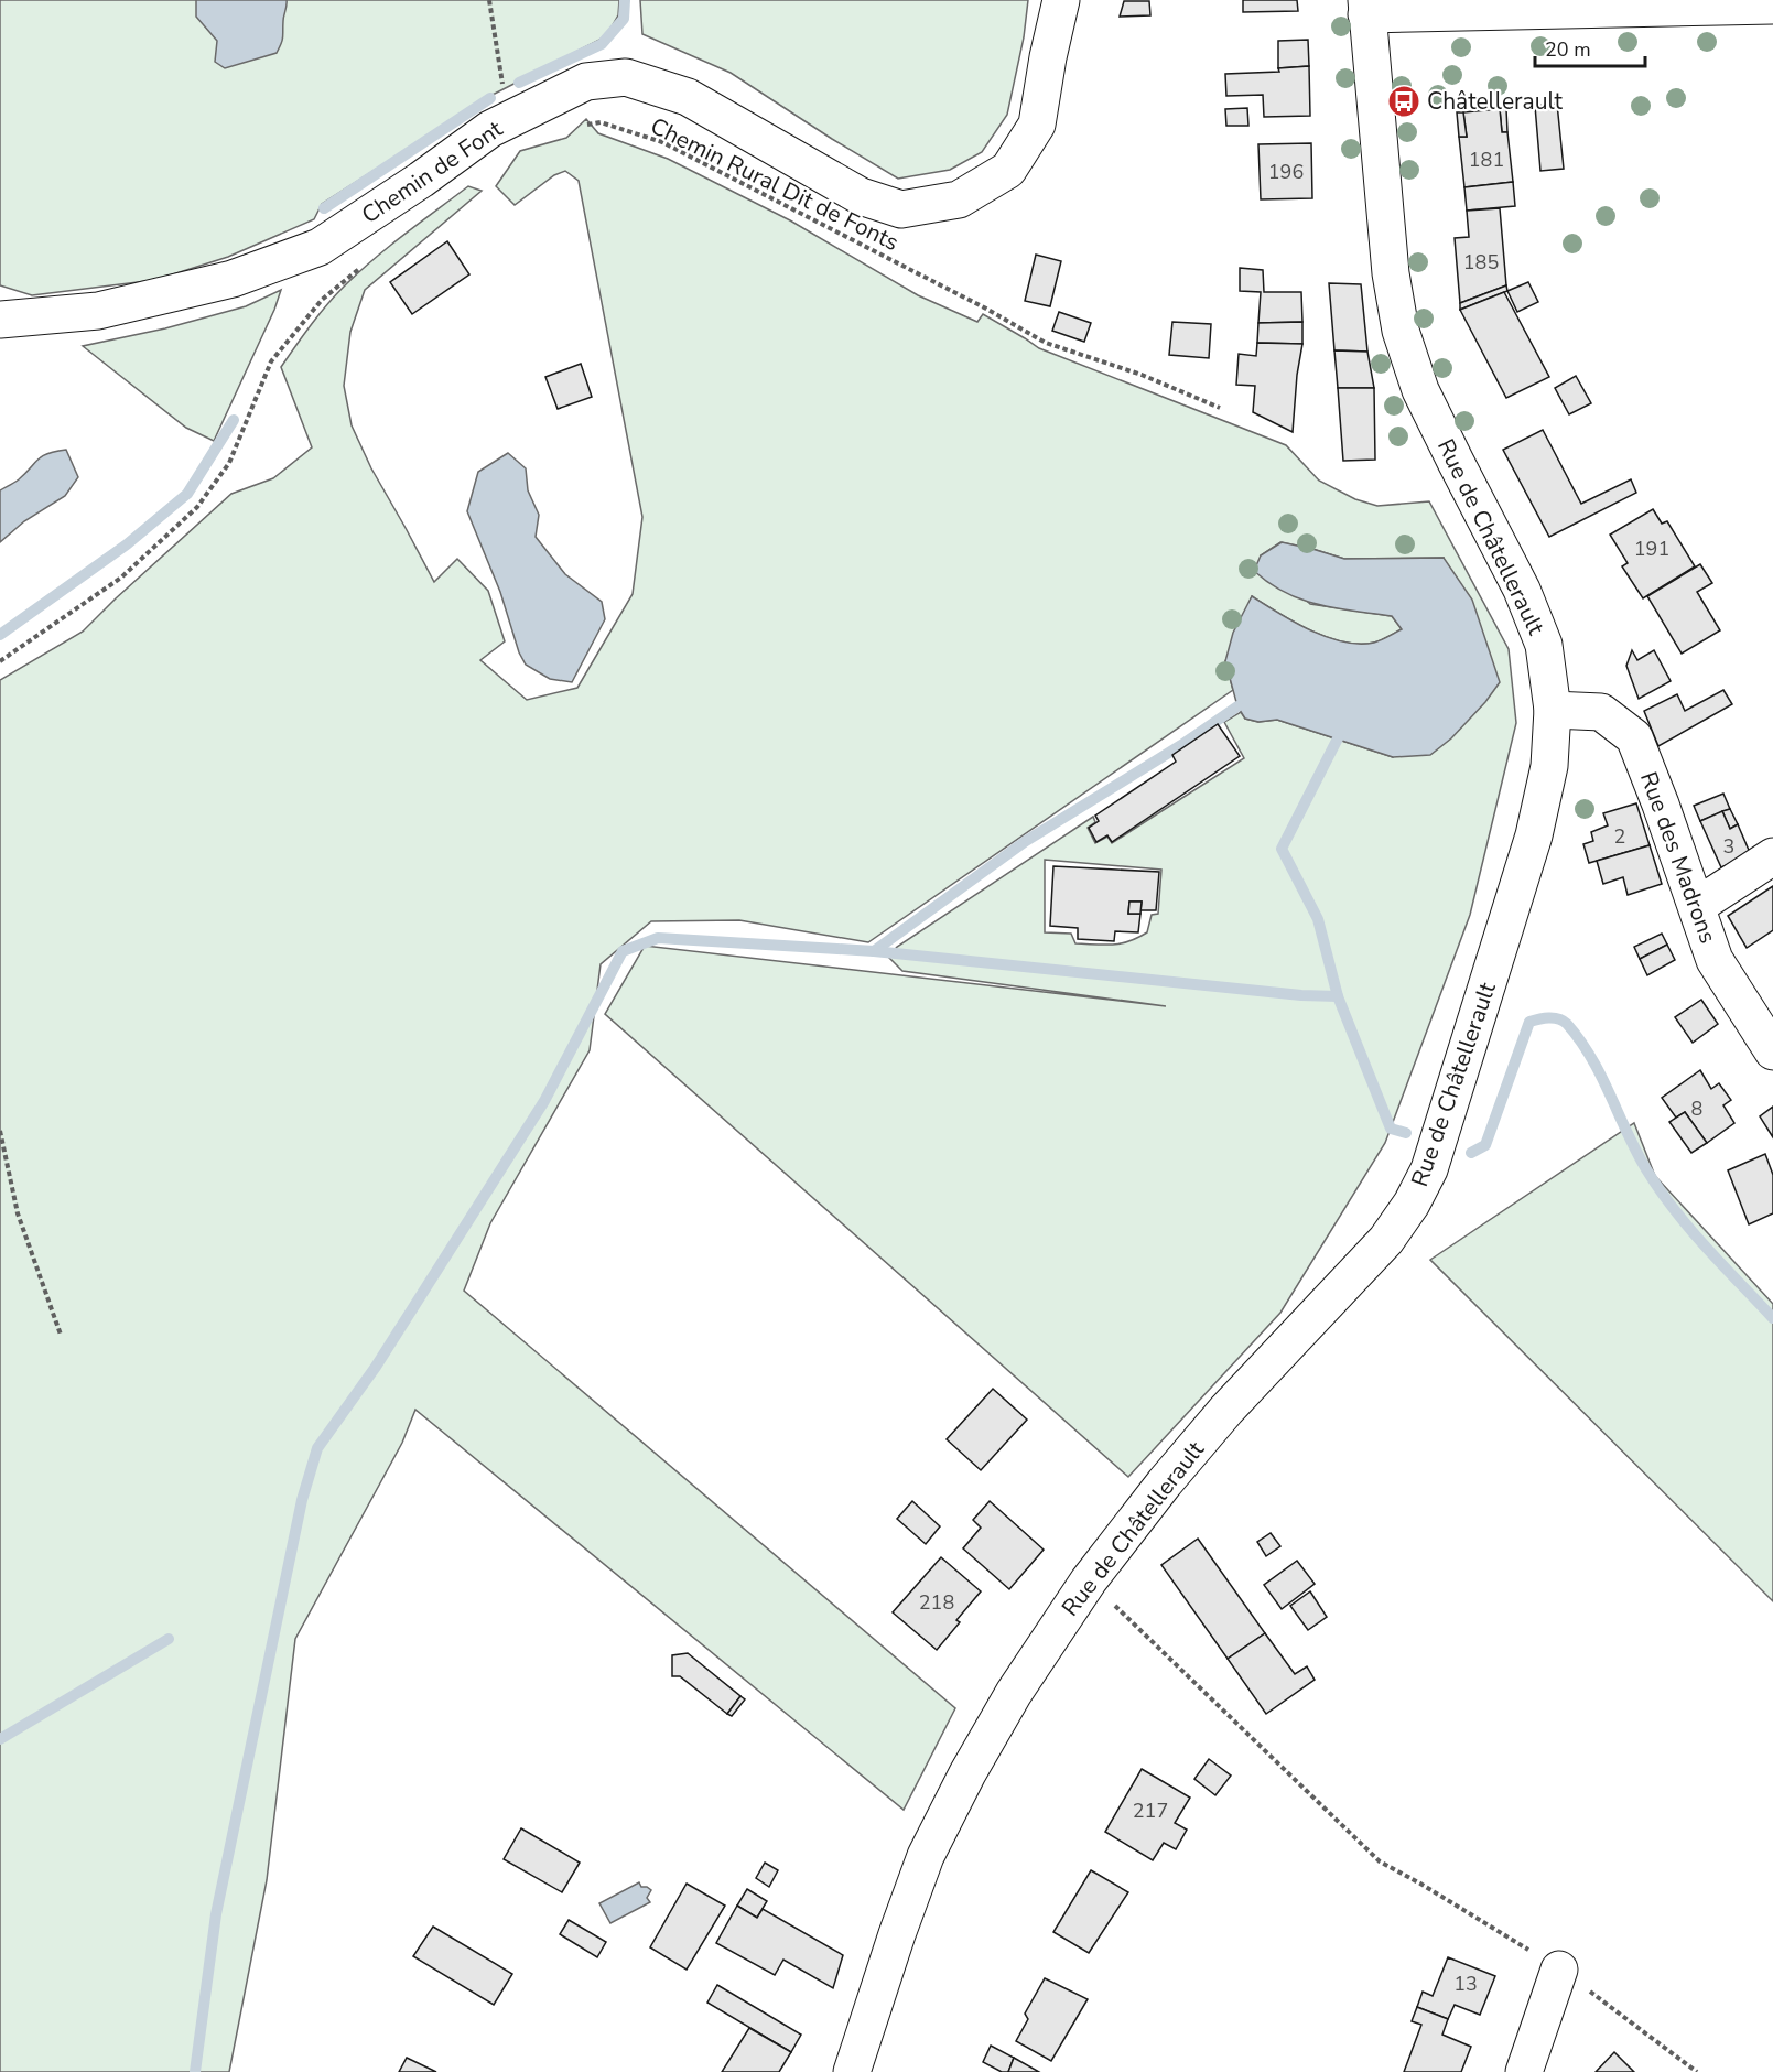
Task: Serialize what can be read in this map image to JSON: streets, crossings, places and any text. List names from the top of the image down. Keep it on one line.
{"streets":{"street":["Chemin de Font","Rue de Châtellerault","Rue des Madrons"],"path":["Chemin Rural Dit de Fonts"]},"crossings":[["Rue de Châtellerault","Rue des Madrons"]],"places":{"bus stop":["Châtellerault"]},"house_numbers":["181","196","185","191","2","3","8","218","217","13"],"scale_bar":"20 m"}
